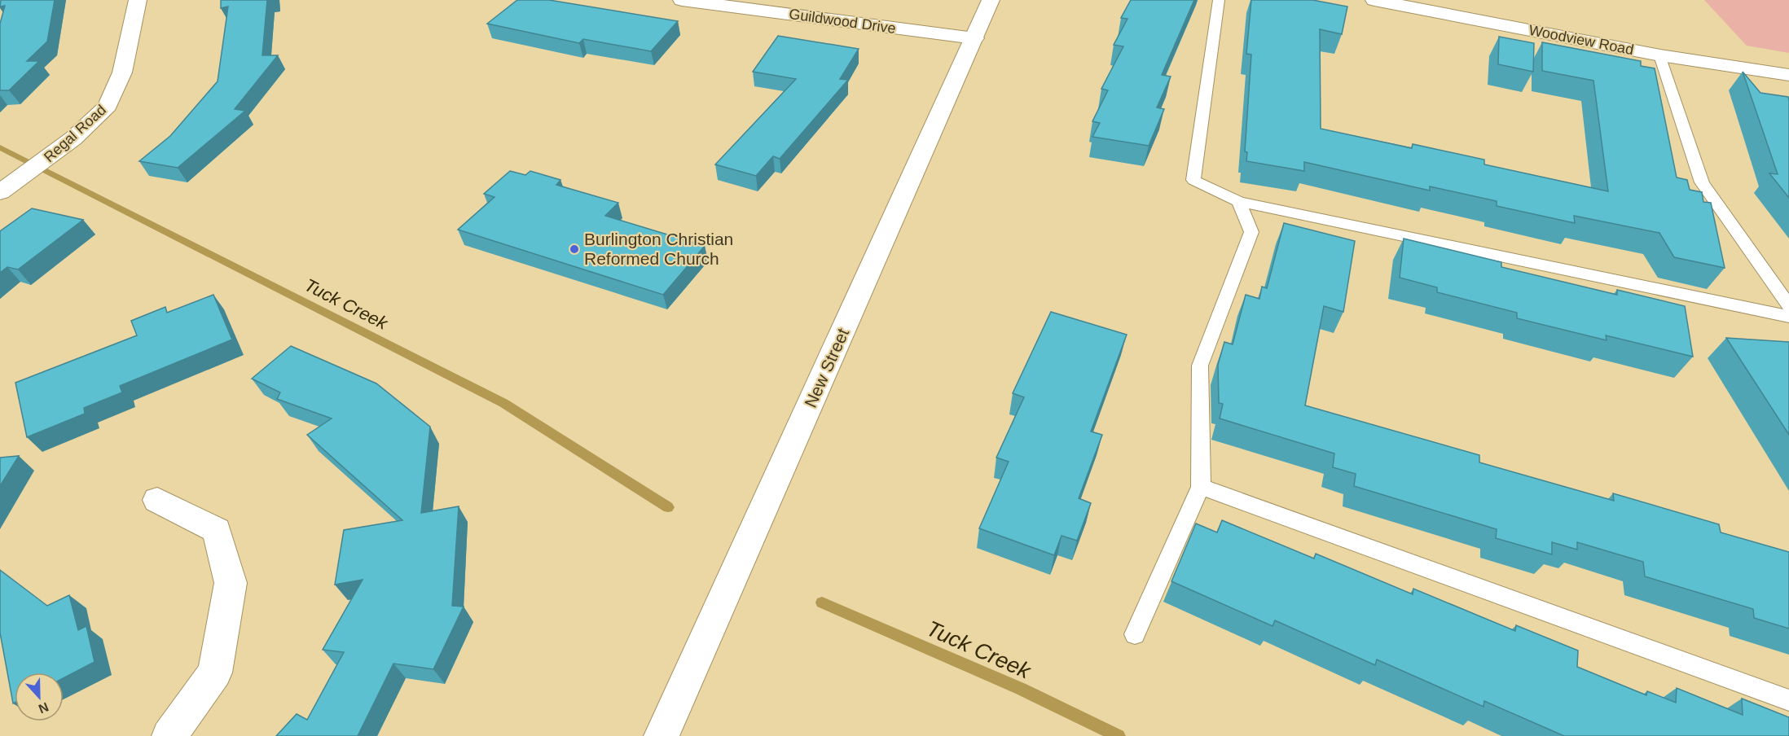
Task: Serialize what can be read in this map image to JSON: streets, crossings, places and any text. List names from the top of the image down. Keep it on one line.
{"streets":{"street":["Guildwood Drive","Woodview Road","Regal Road","New Street"]},"crossings":[["Guildwood Drive","New Street"]],"water":["Tuck Creek"],"places":["Burlington Christian Reformed Church"],"north":"bottom"}
